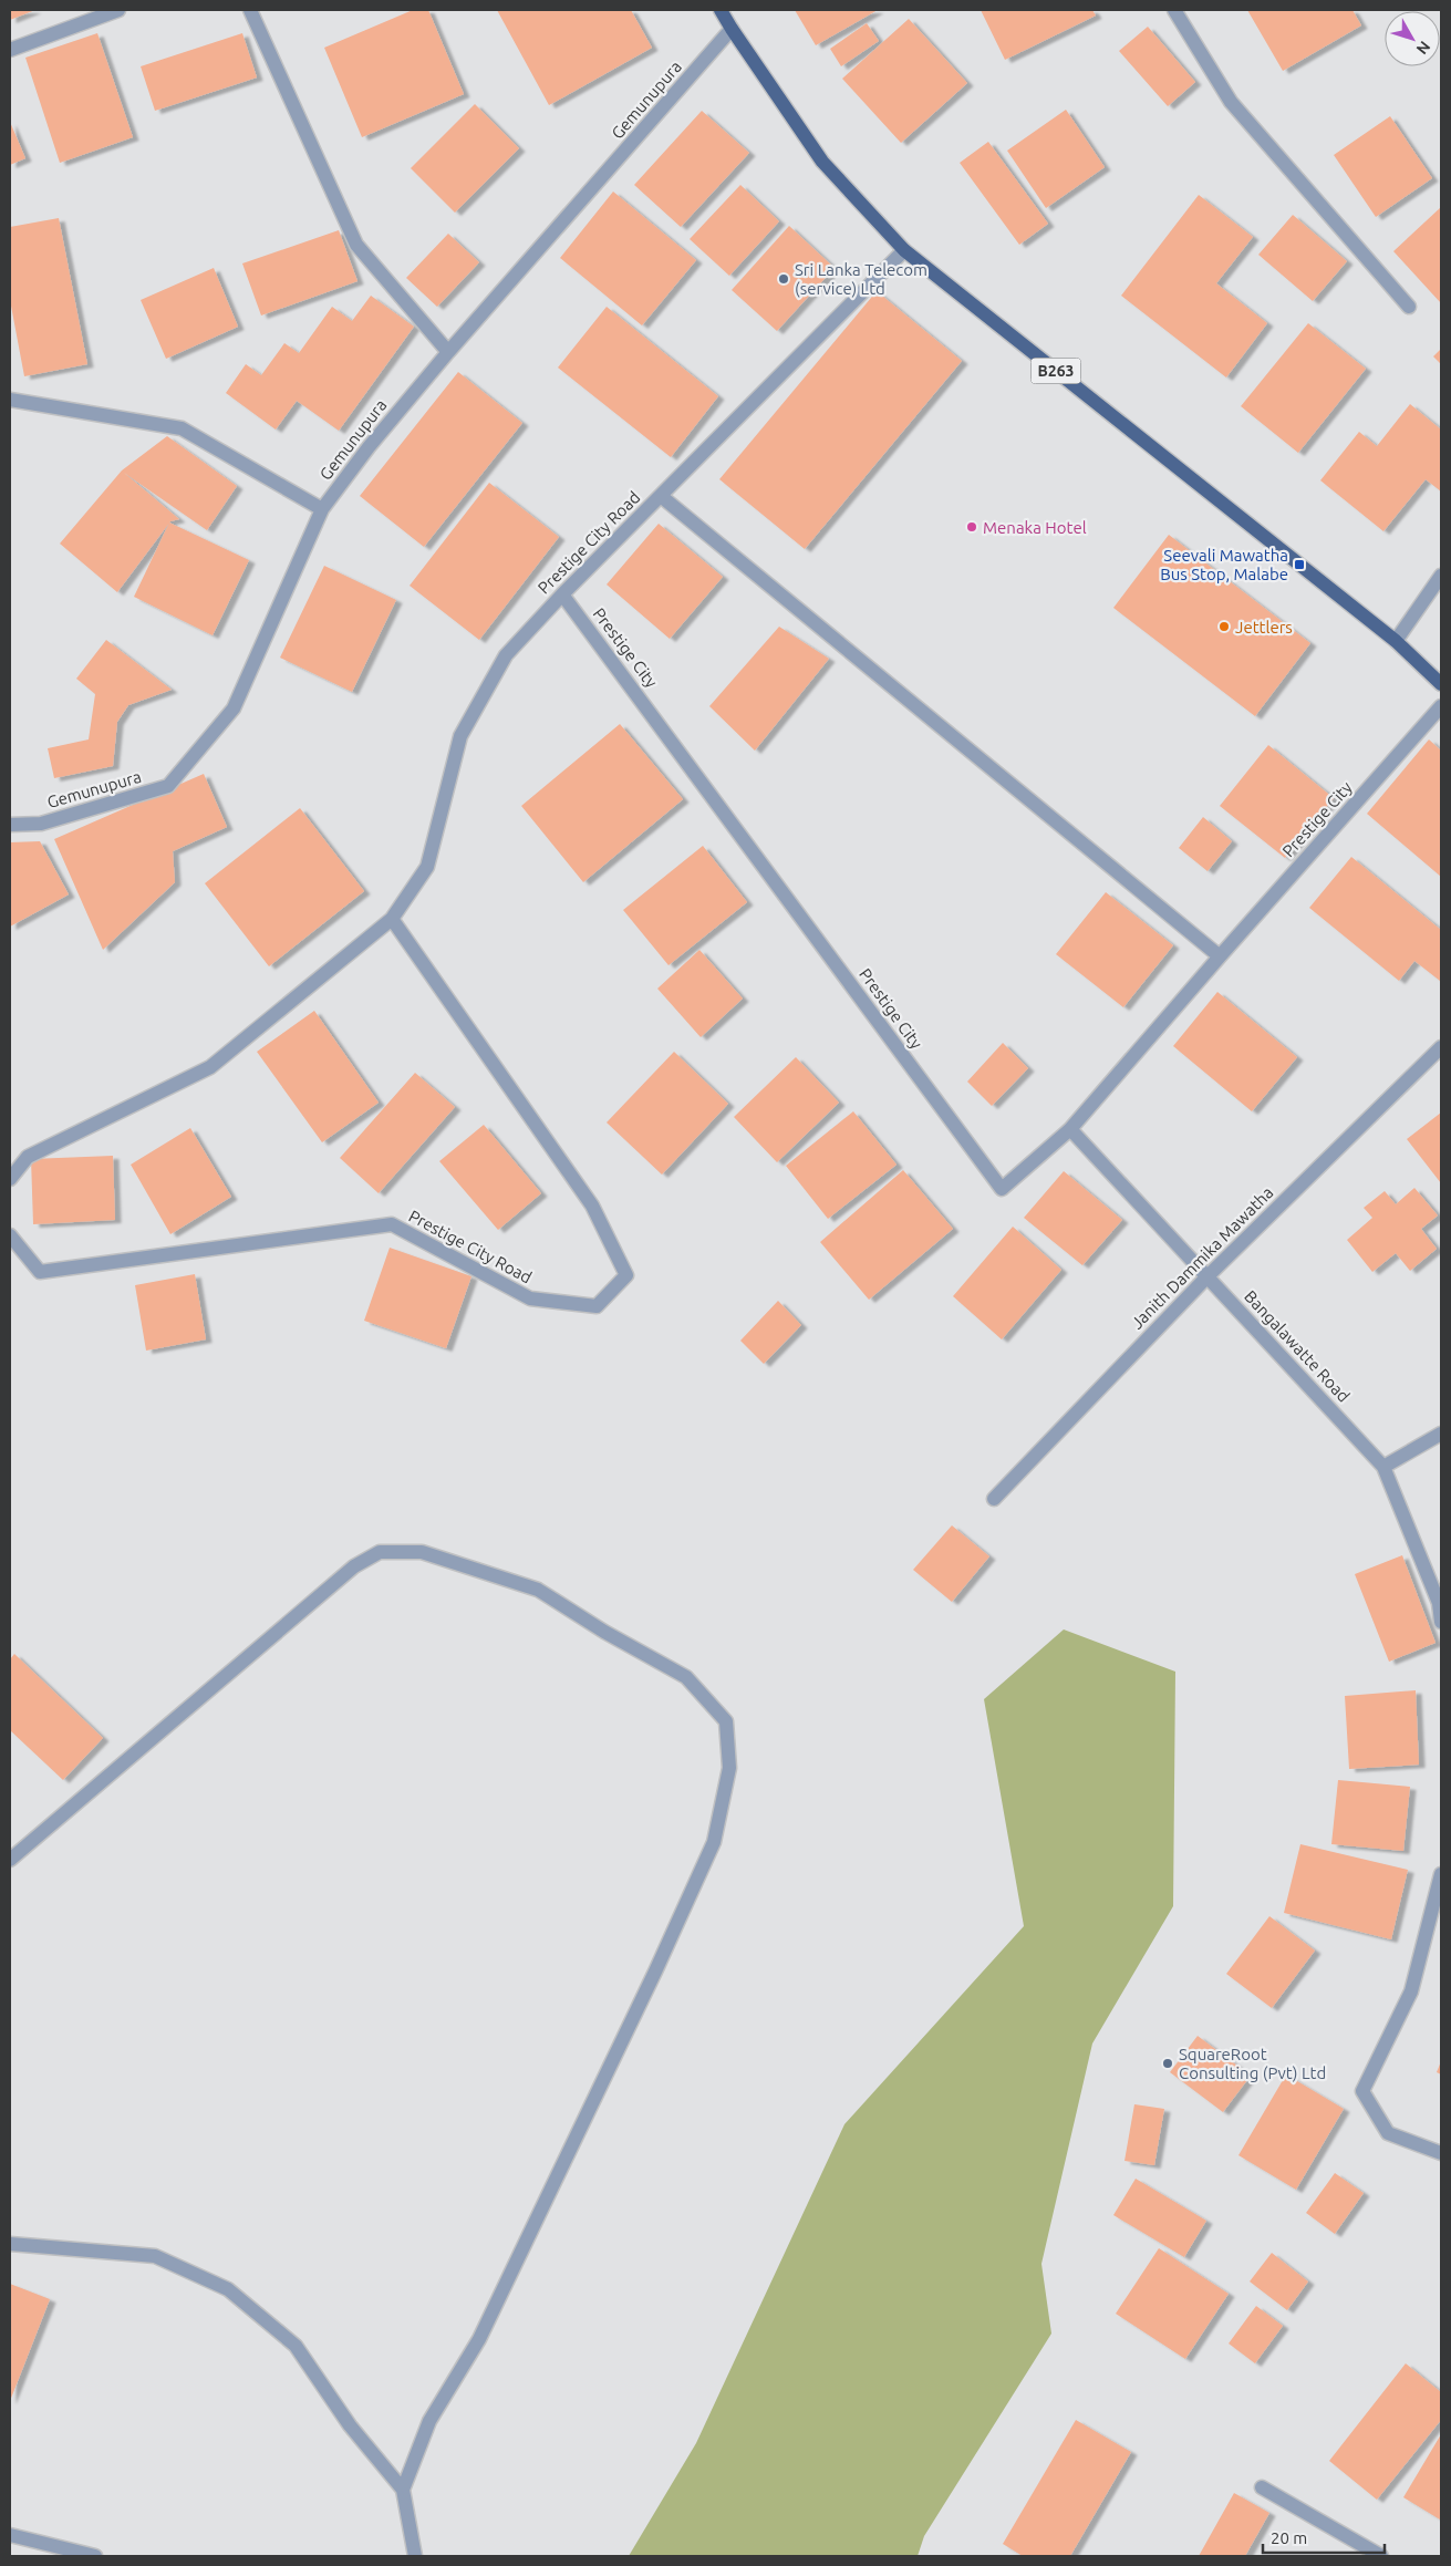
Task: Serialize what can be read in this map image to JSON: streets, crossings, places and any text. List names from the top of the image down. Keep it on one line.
{"streets":{"main road":["B263"],"street":["Gemunupura","Prestige City Road","Prestige City","Janith Dammika Mawatha","Bangalawatte Road"]},"crossings":[["Gemunupura","B263"],["B263","Prestige City Road"],["Prestige City Road","Prestige City"],["Prestige City","Bangalawatte Road"],["Janith Dammika Mawatha","Bangalawatte Road"]],"places":{"other":["Sri Lanka Telecom (service) Ltd","Menaka Hotel","Jettlers","SquareRoot Consulting (Pvt) Ltd"],"transit":["Seevali Mawatha Bus Stop, Malabe"]},"scale_bar":"20 m","north":"bottom right"}
